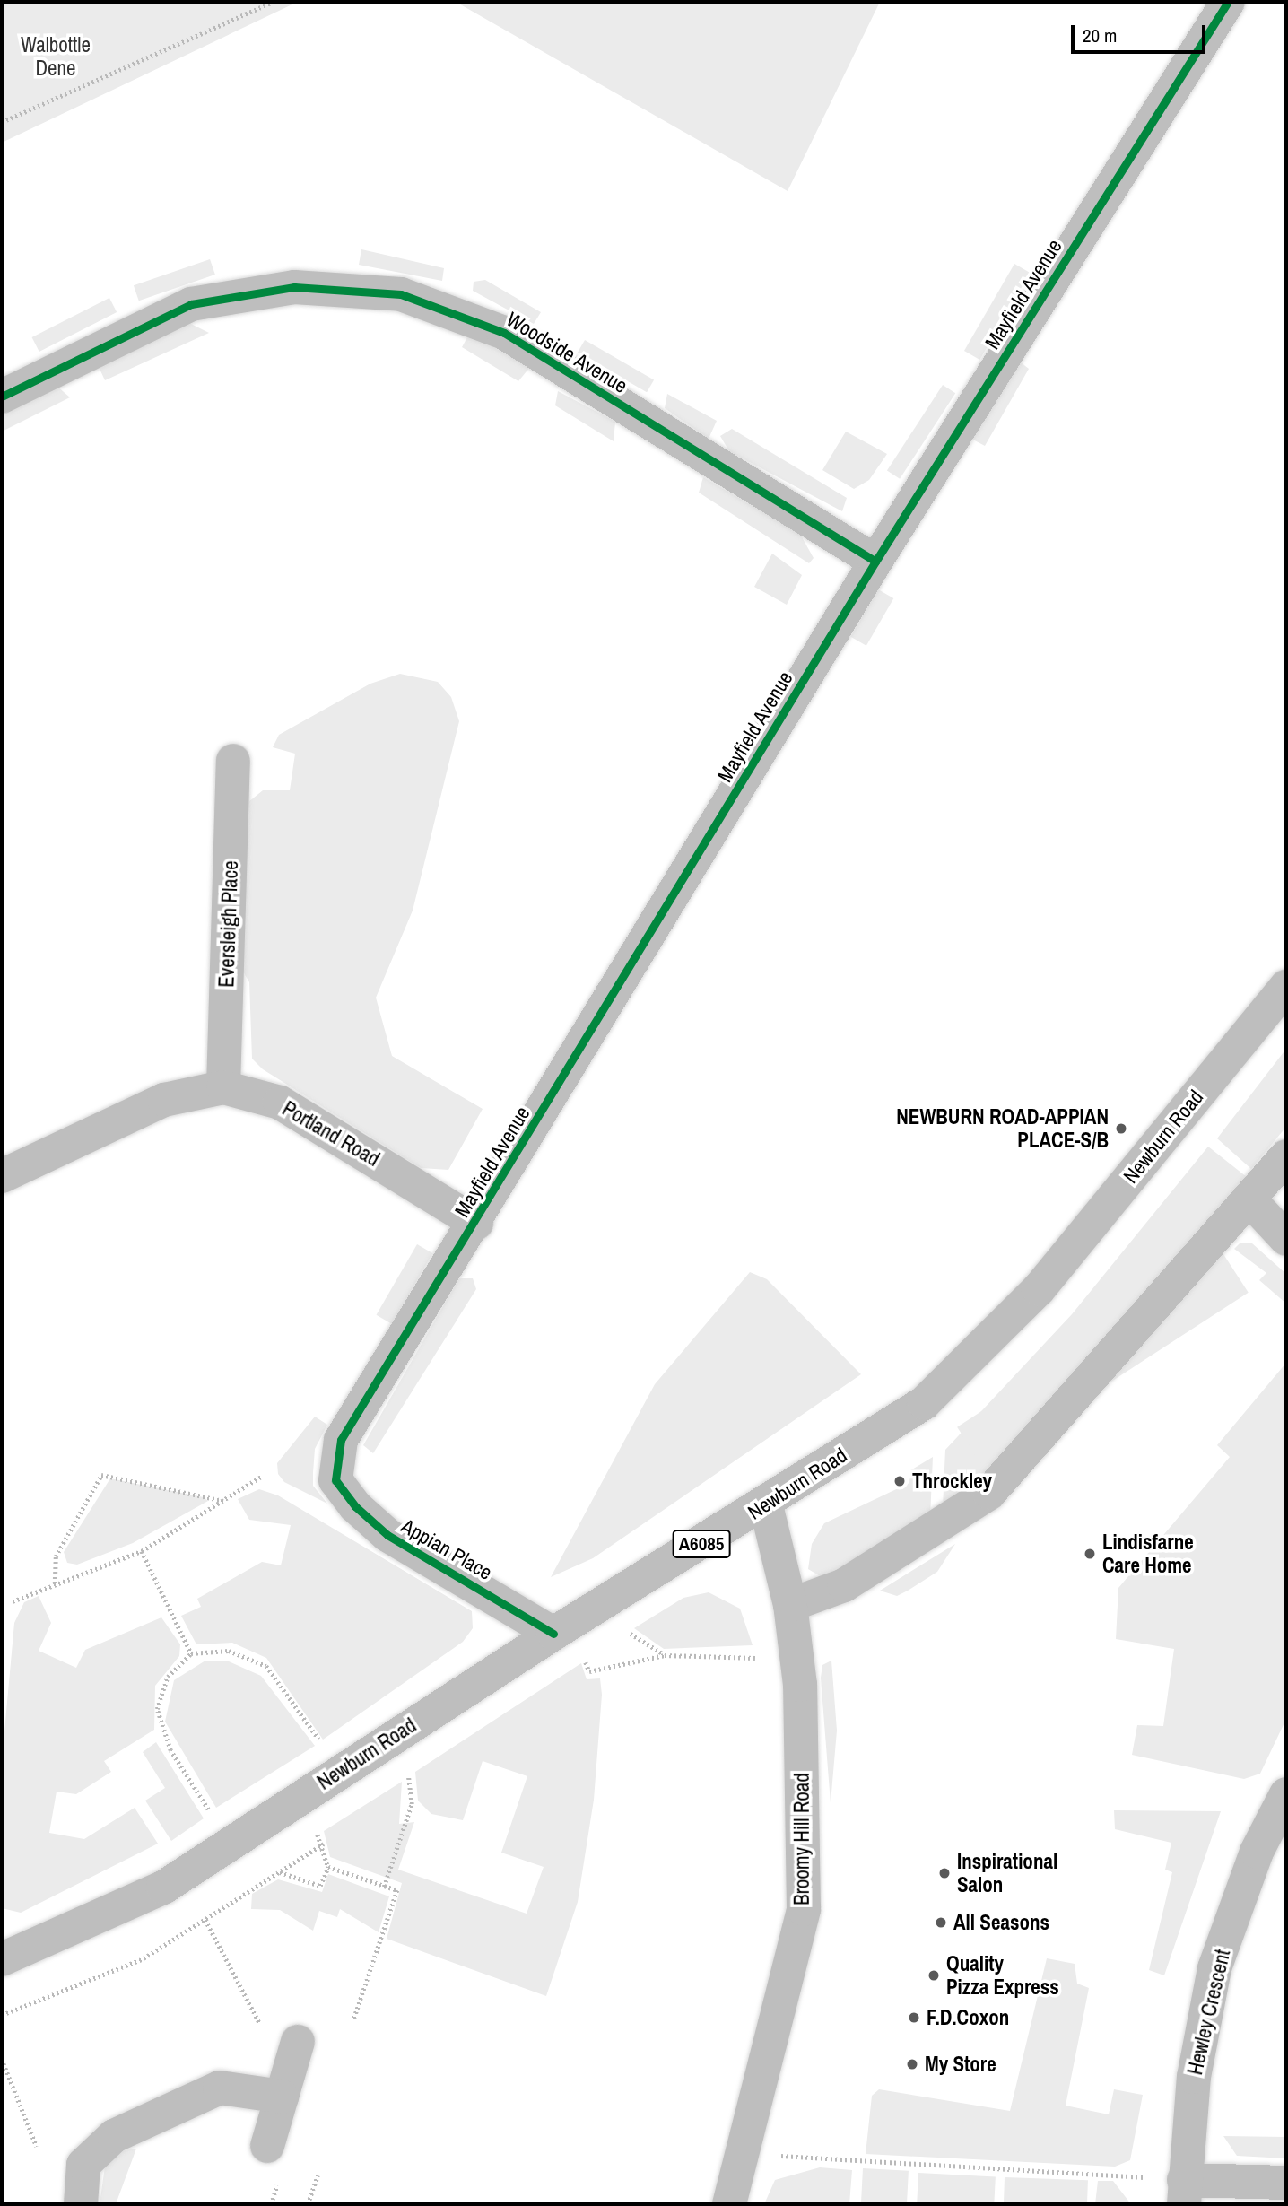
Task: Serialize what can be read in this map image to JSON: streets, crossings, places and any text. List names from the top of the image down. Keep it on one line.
{"streets":{"street":["Mayfield Avenue","Woodside Avenue","Eversleigh Place","Portland Road","Newburn Road","A6085","Appian Place","Broomy Hill Road","Hewley Crescent"]},"crossings":[["Mayfield Avenue","Woodside Avenue"],["Mayfield Avenue","Portland Road"],["Mayfield Avenue","Appian Place"],["Eversleigh Place","Portland Road"],["Newburn Road","Appian Place"],["Newburn Road","Broomy Hill Road"]],"parks":["Walbottle Dene"],"places":["NEWBURN ROAD-APPIAN PLACE-S/B","Throckley","Lindisfarne Care Home","Inspirational Salon","All Seasons","Quality Pizza Express","F.D.Coxon","My Store"],"scale_bar":"20 m"}
